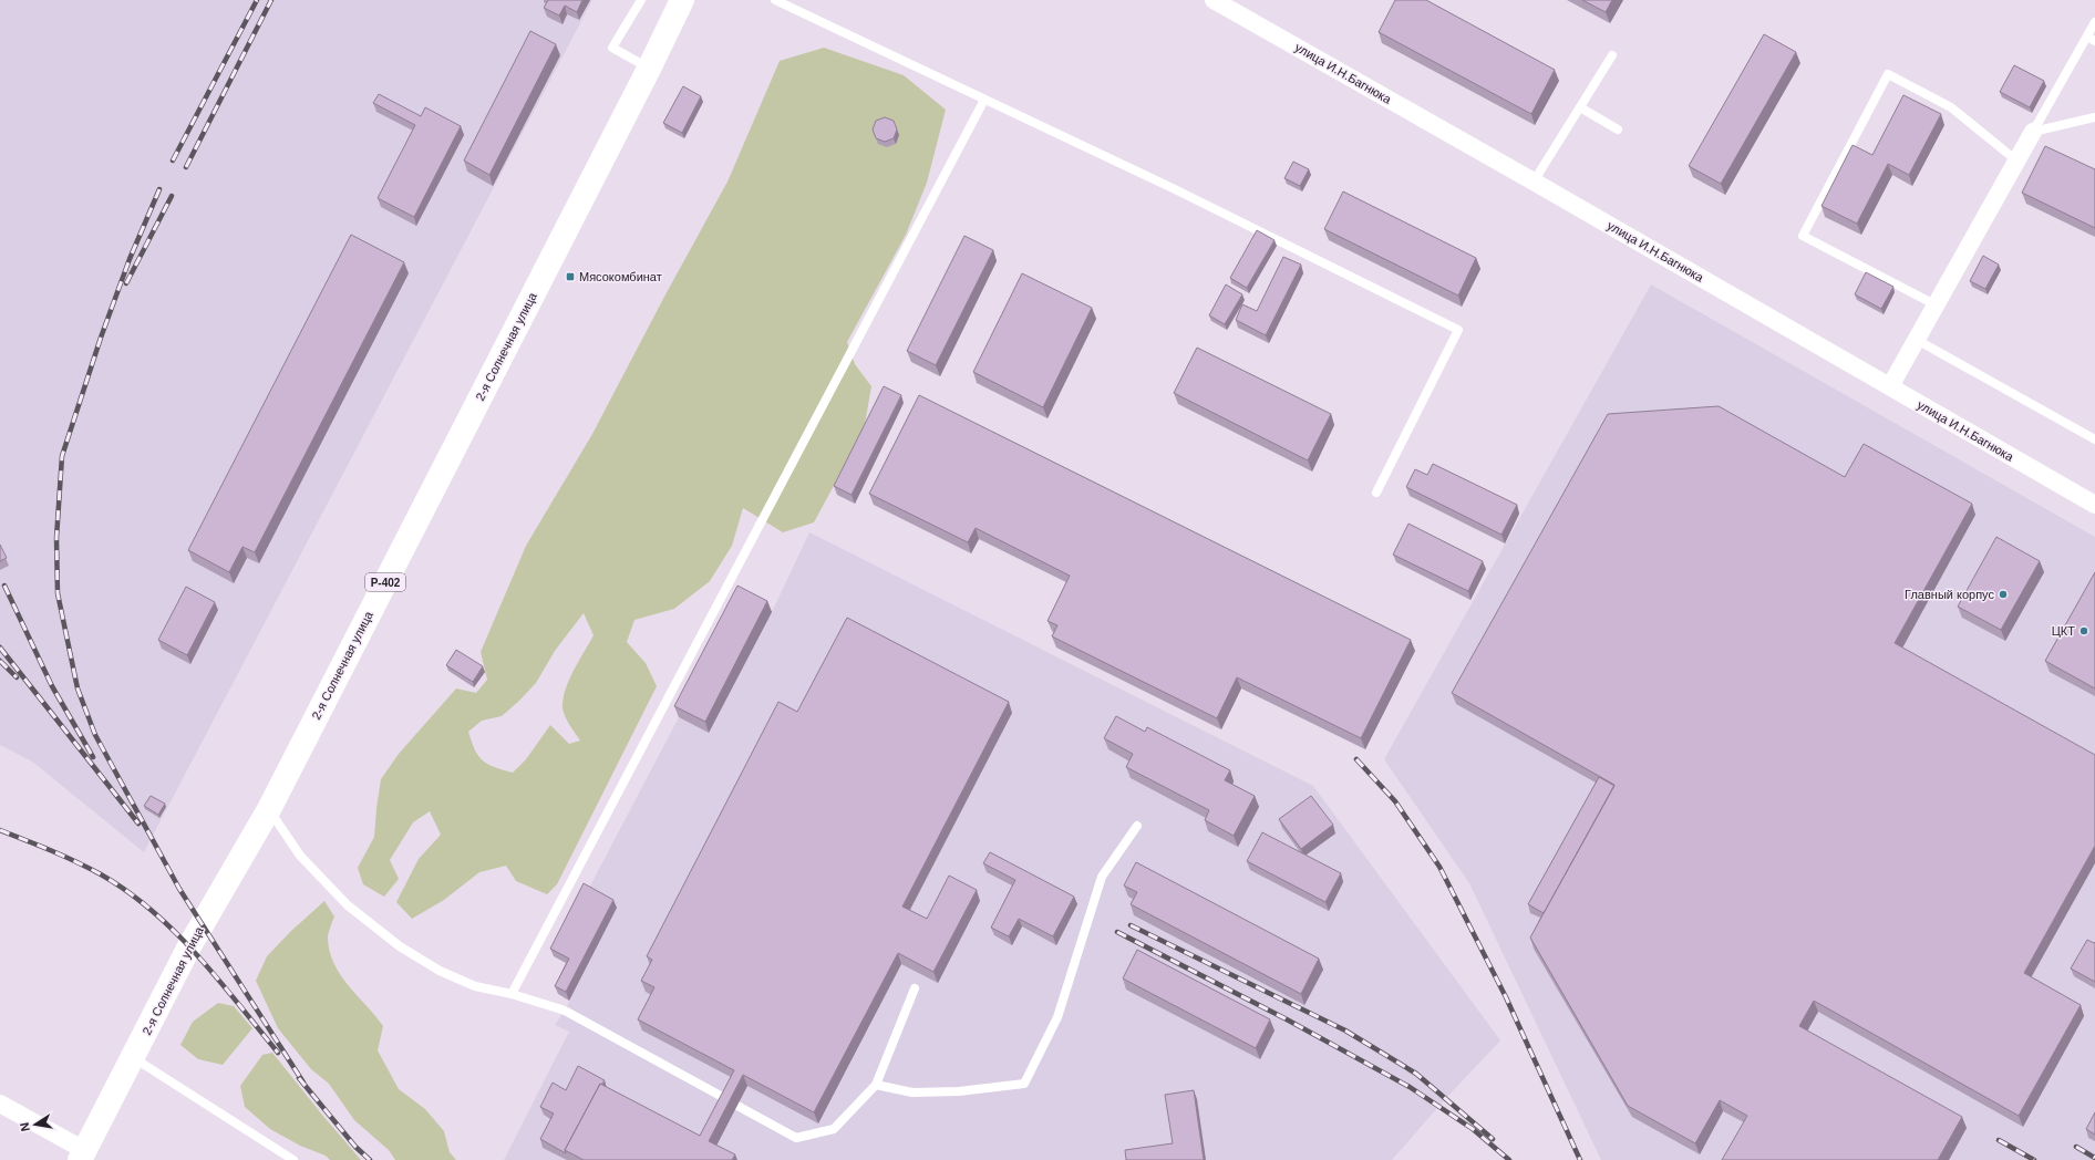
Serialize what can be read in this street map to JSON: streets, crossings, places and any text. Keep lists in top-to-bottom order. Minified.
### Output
{"streets":{"main road":["2-я Солнечная улица","Р-402"],"street":["улица И.Н.Багнюка"]},"places":{"transit":["Мясокомбинат"],"other":["Главный корпус","ЦКТ"]},"north":"left"}
